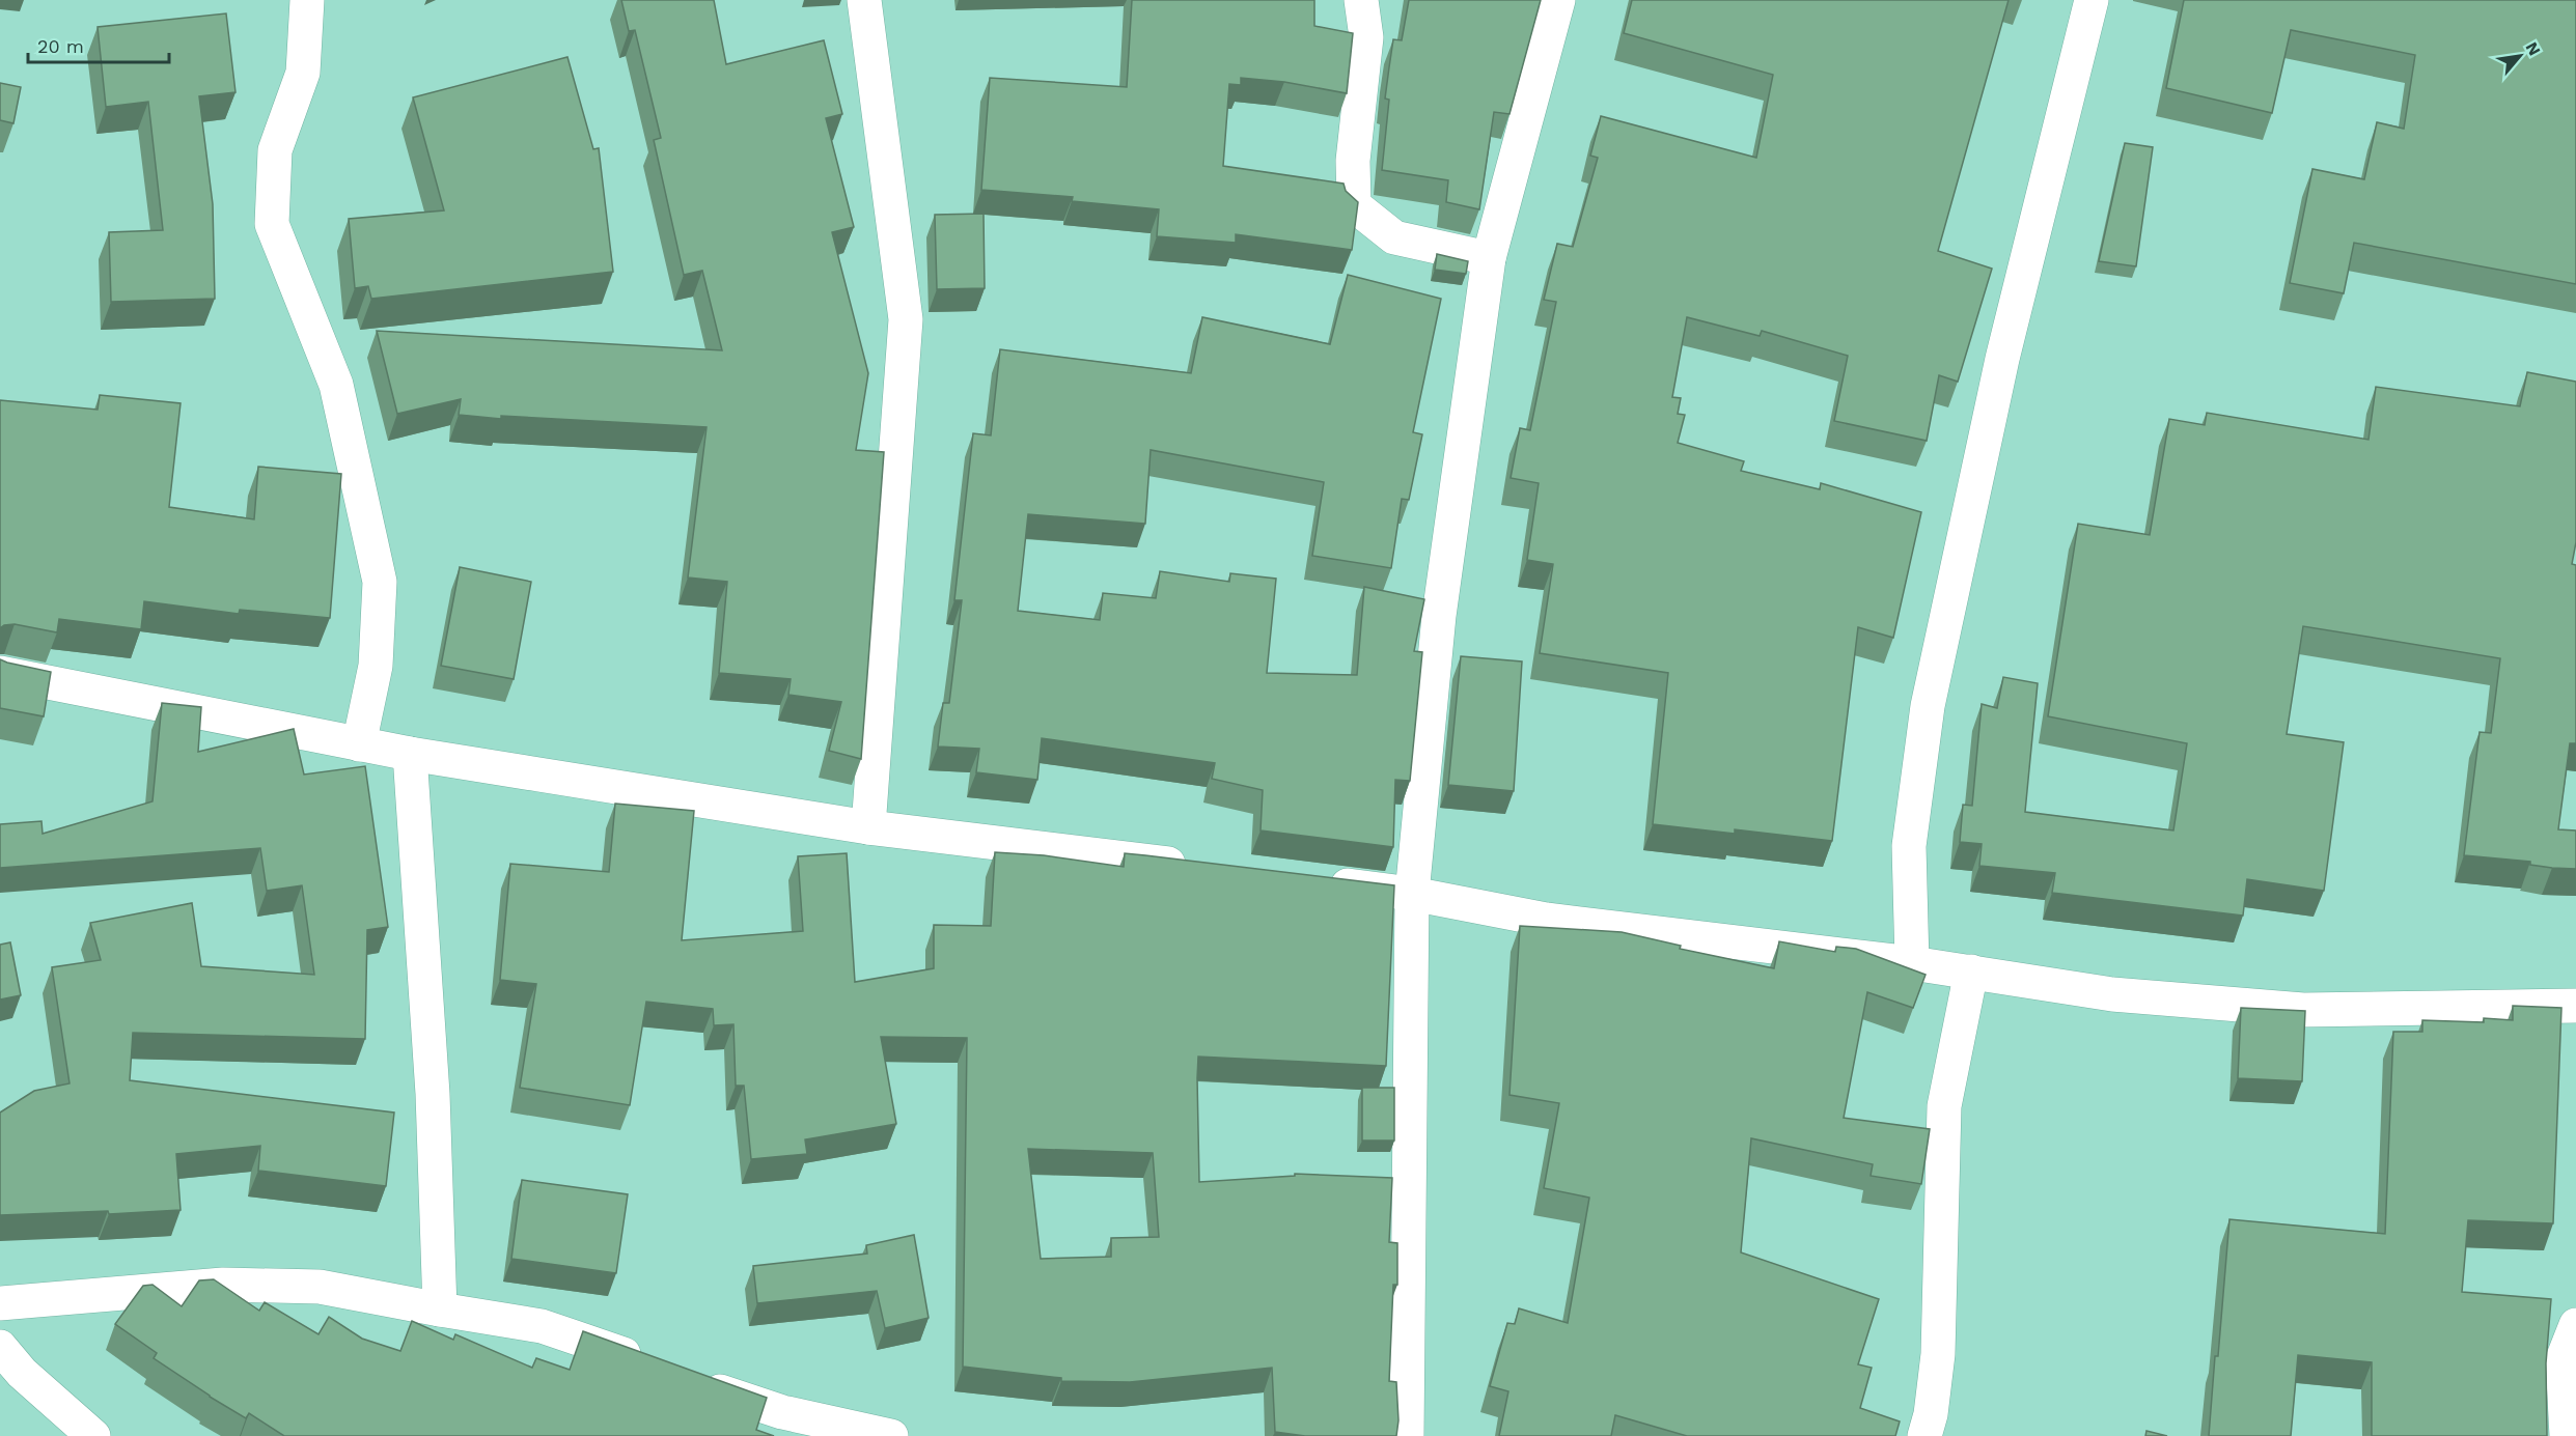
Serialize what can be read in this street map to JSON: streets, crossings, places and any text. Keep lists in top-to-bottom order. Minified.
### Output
{"scale_bar":"20 m","north":"top right"}
